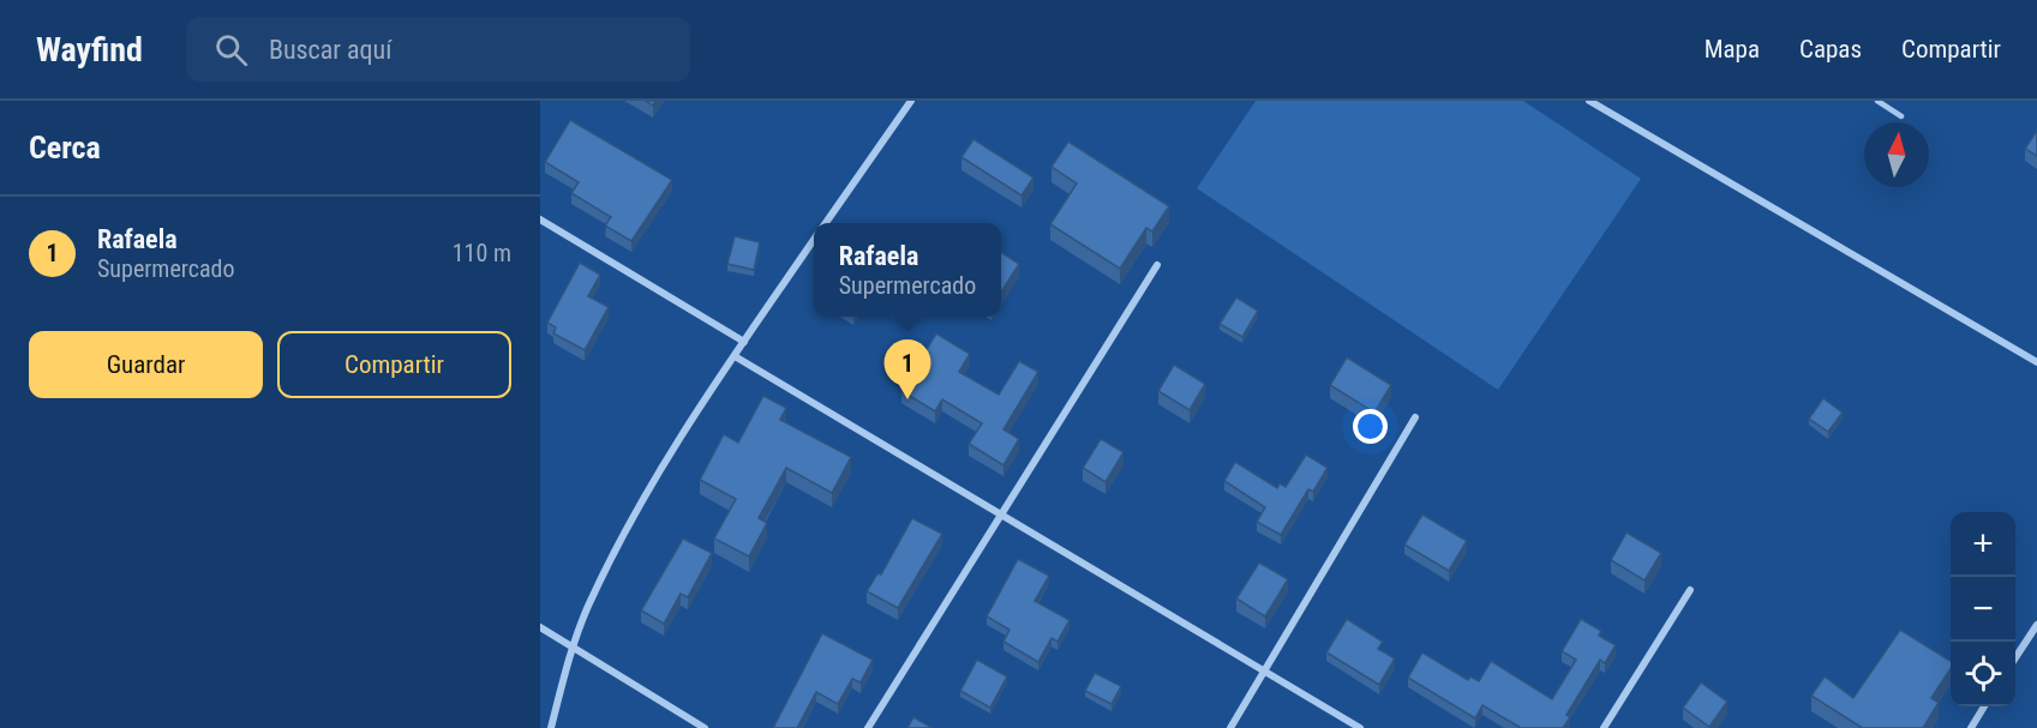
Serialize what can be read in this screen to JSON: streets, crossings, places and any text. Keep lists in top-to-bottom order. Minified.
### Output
{"north":"top","page":{"header":"Wayfind","search":"Buscar aquí","nav":["Mapa","Capas","Compartir"],"heading":"Cerca","list":[{"mark":"1","name":"Rafaela","note":"Supermercado","value":"110 m"}],"popup":["Rafaela","Supermercado"],"buttons":["Guardar","Compartir"],"pins":"1","map_buttons":["+","−"]}}
